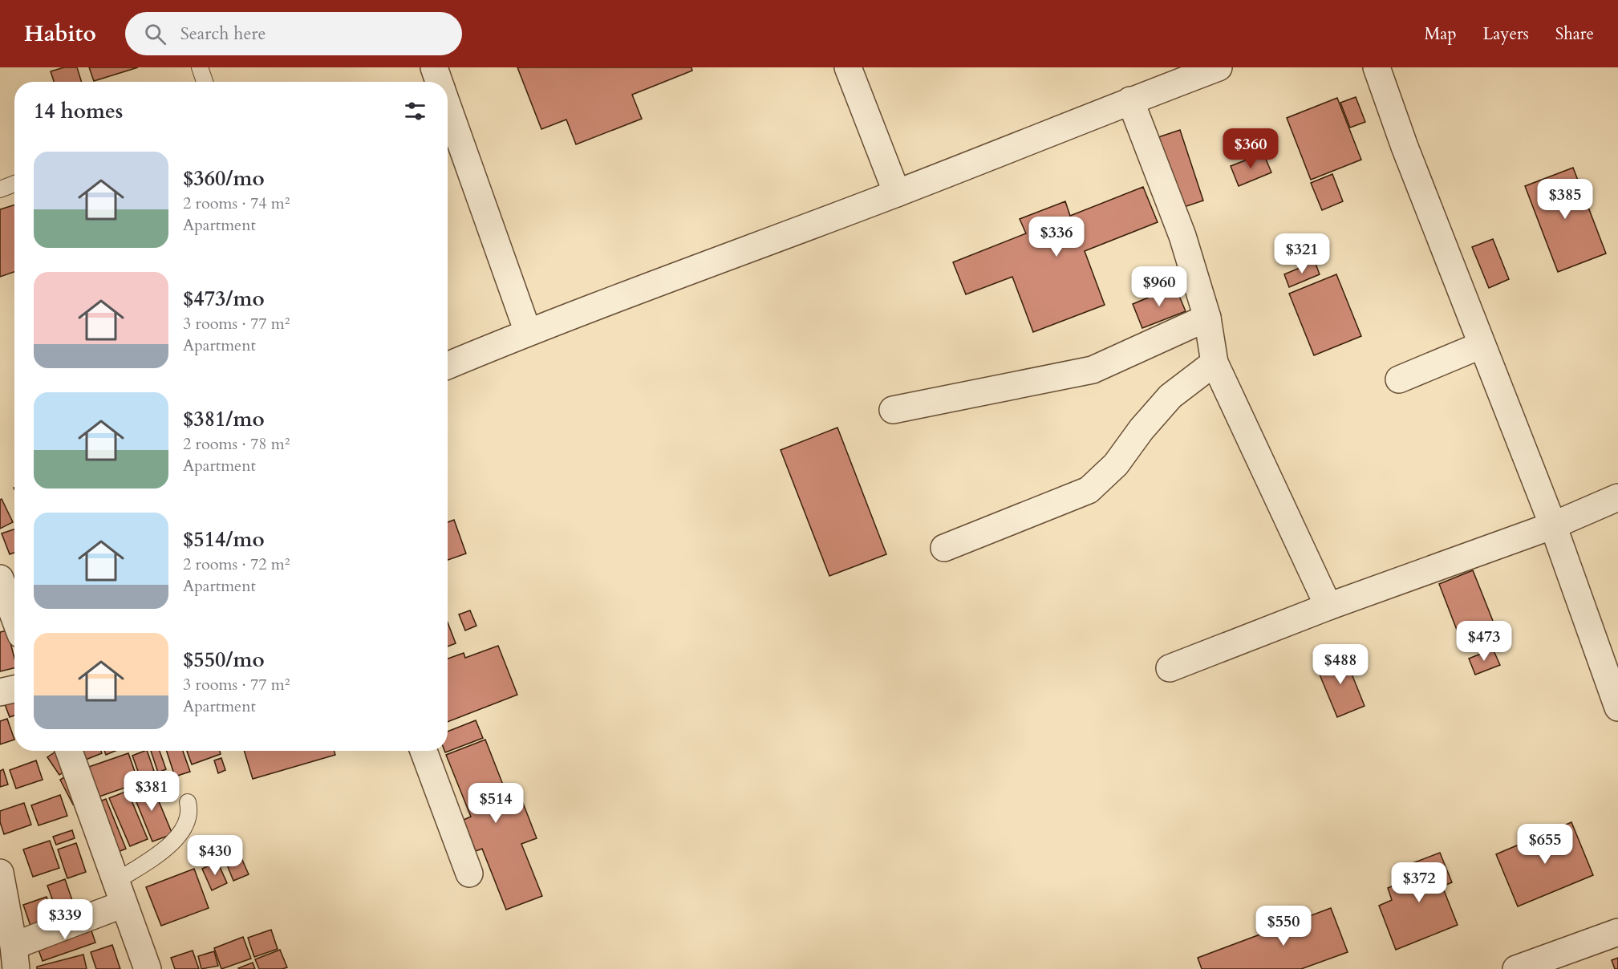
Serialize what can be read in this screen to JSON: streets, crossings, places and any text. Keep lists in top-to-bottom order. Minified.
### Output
{"page":{"header":"Habito","search":"Search here","nav":["Map","Layers","Share"],"heading":"14 homes","price":["$360","$385","$336","$321","$960","$473","$488","$381","$514","$655","$430","$372","$339","$550"],"list":[{"name":"$360/mo","note":"2 rooms · 74 m² · Apartment"},{"name":"$473/mo","note":"3 rooms · 77 m² · Apartment"},{"name":"$381/mo","note":"2 rooms · 78 m² · Apartment"},{"name":"$514/mo","note":"2 rooms · 72 m² · Apartment"},{"name":"$550/mo","note":"3 rooms · 77 m² · Apartment"}]}}
